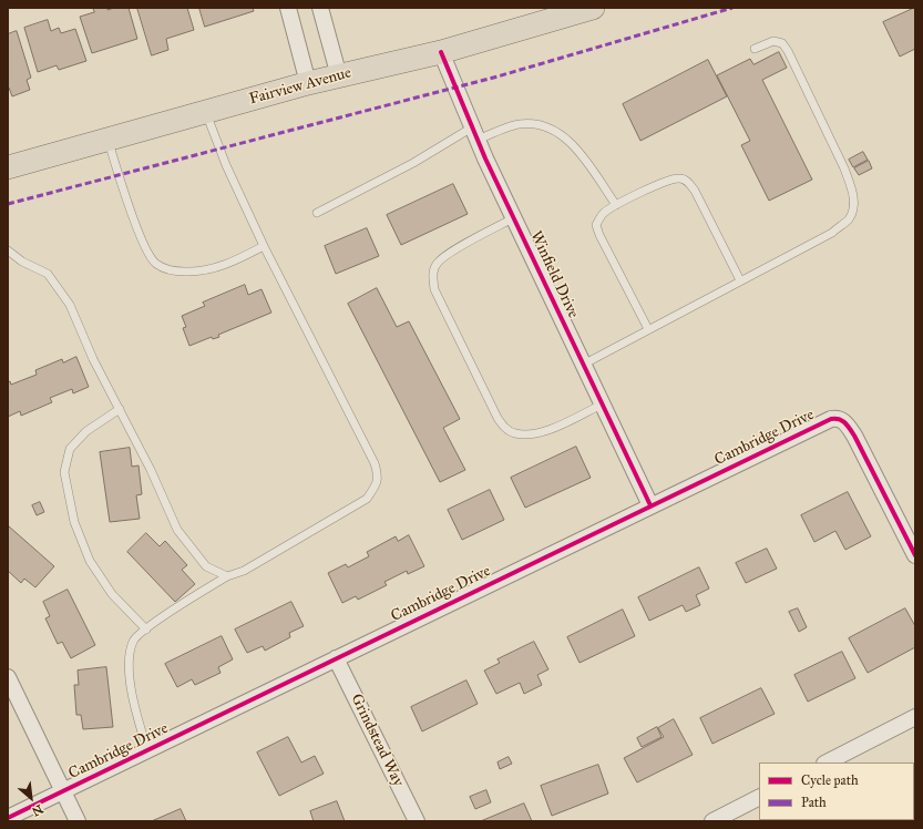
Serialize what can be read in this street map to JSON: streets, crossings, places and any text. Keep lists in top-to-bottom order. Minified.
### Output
{"streets":{"main road":["Fairview Avenue"],"street":["Winfield Drive","Cambridge Drive","Grindstead Way"]},"crossings":[["Fairview Avenue","Winfield Drive"],["Winfield Drive","Cambridge Drive"],["Cambridge Drive","Grindstead Way"]],"legend":["Cycle path","Path"],"north":"bottom right"}
